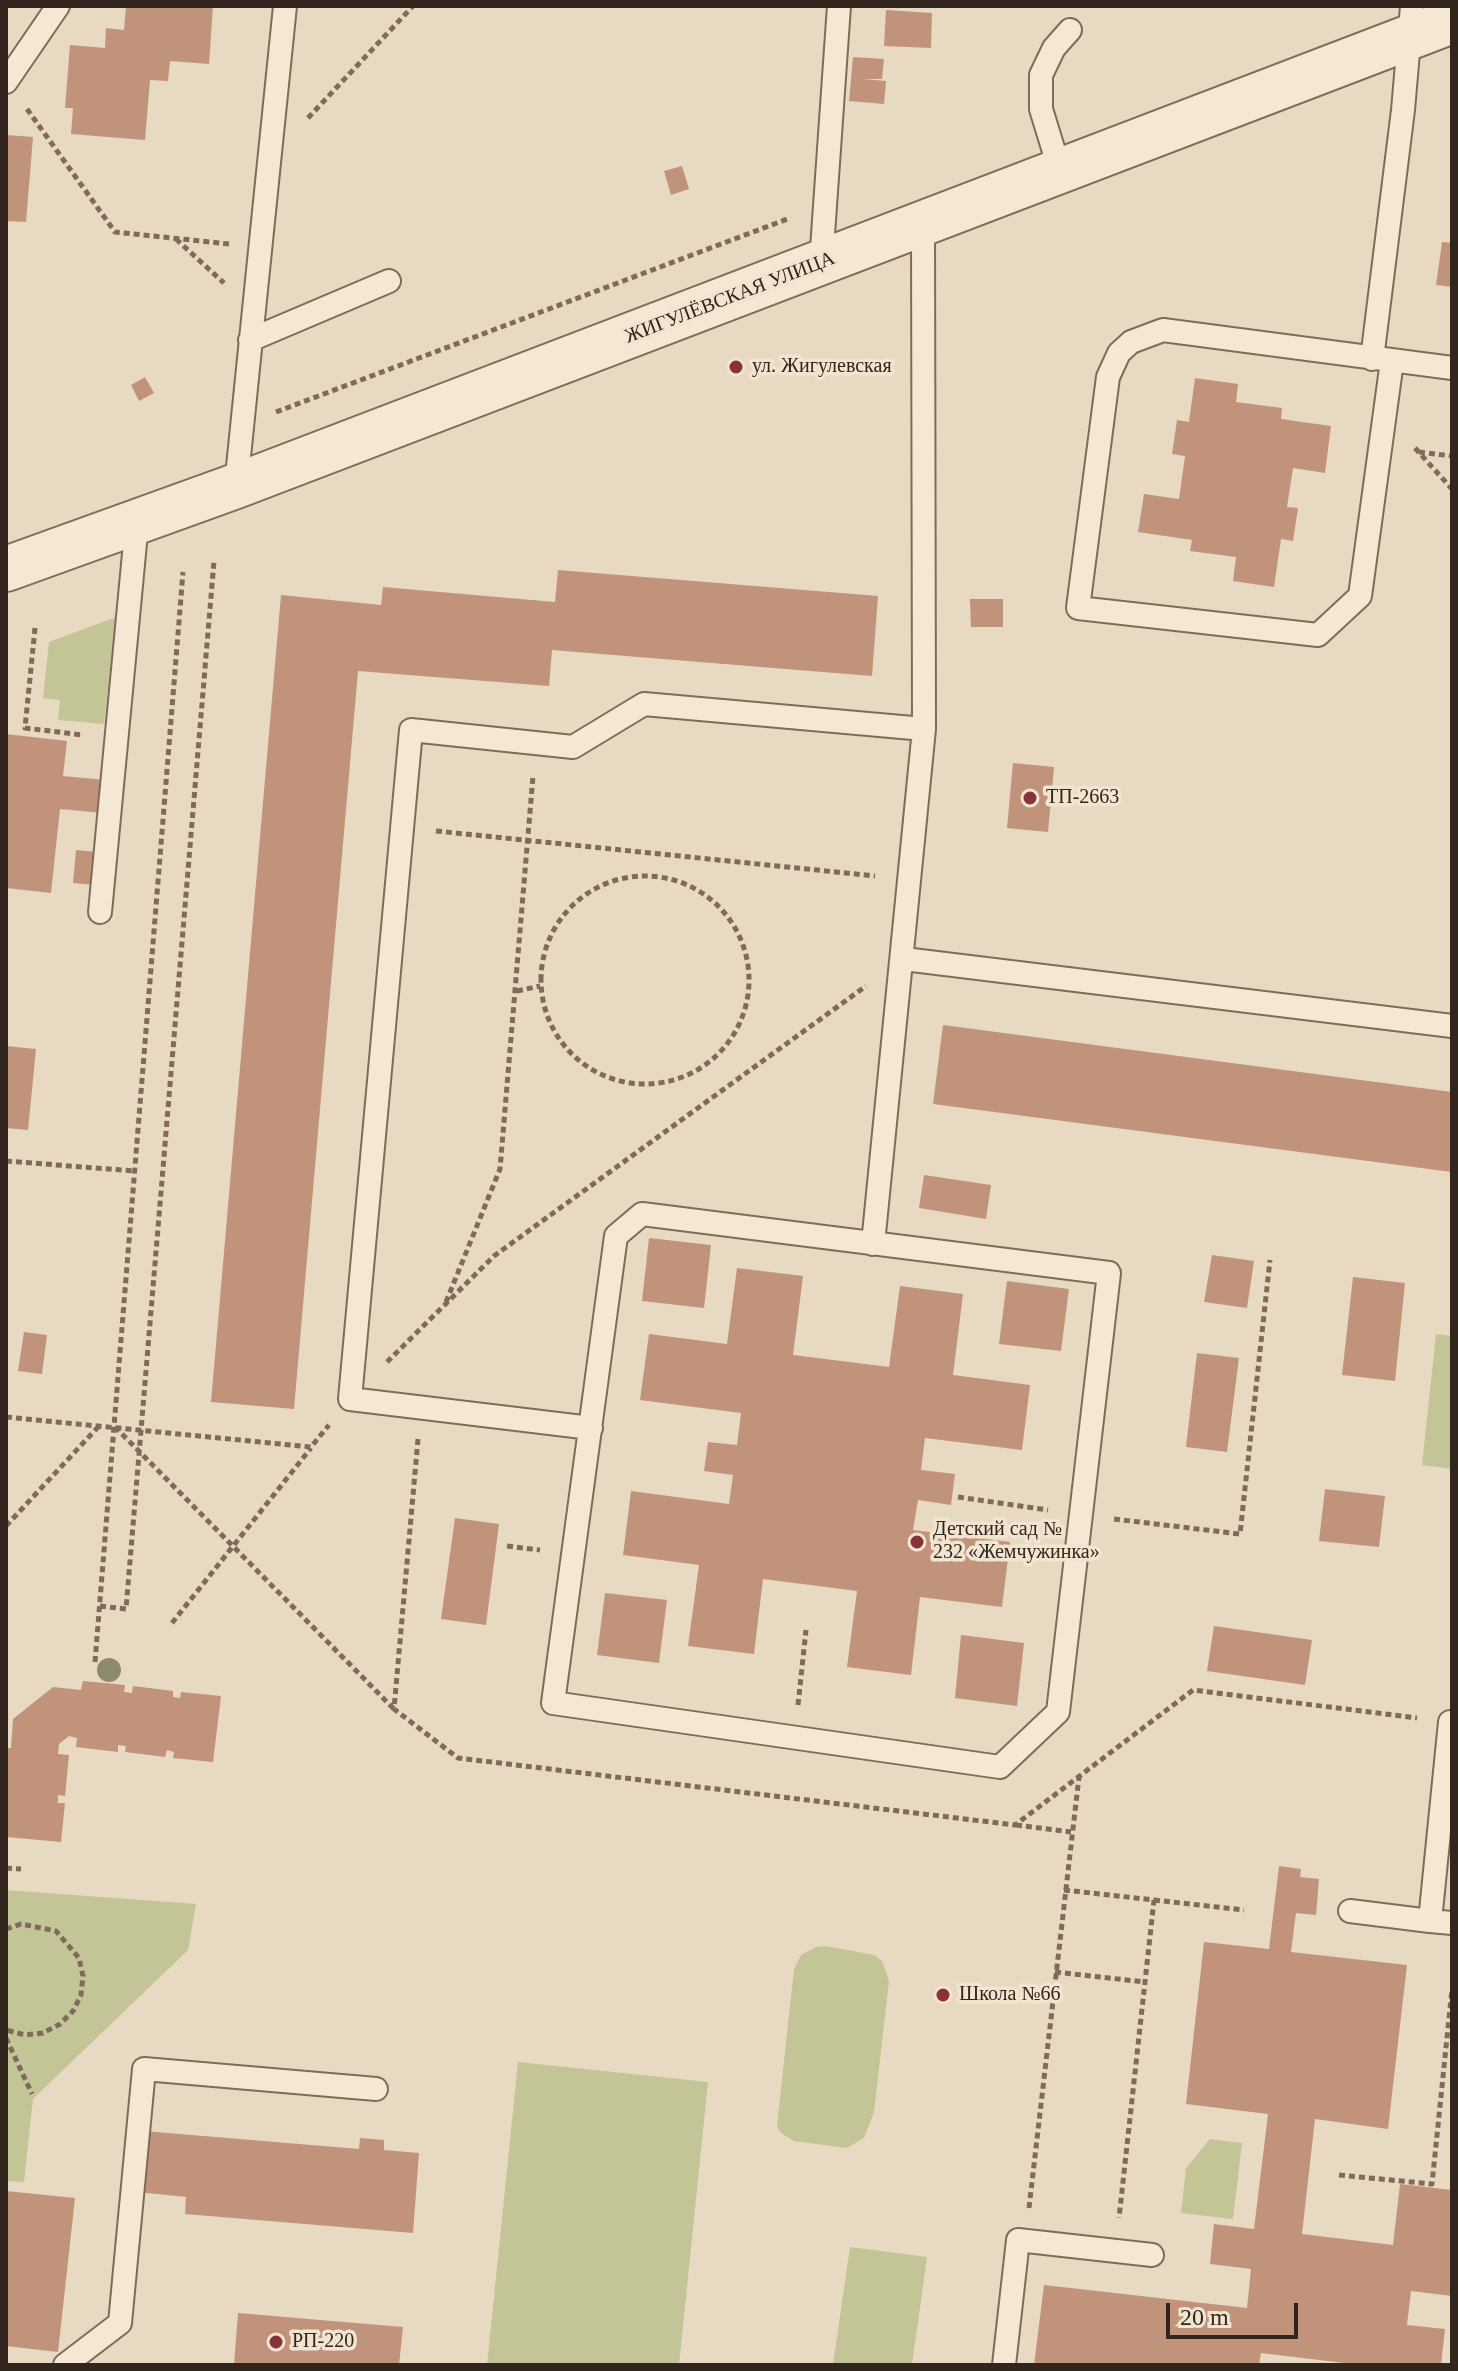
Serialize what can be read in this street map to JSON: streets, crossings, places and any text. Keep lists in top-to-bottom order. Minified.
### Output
{"streets":{"street":["ЖИГУЛЁВСКАЯ УЛИЦА"]},"places":["ул. Жигулевская","ТП-2663","Детский сад № 232 «Жемчужинка»","Школа №66","РП-220"],"scale_bar":"20 m"}
